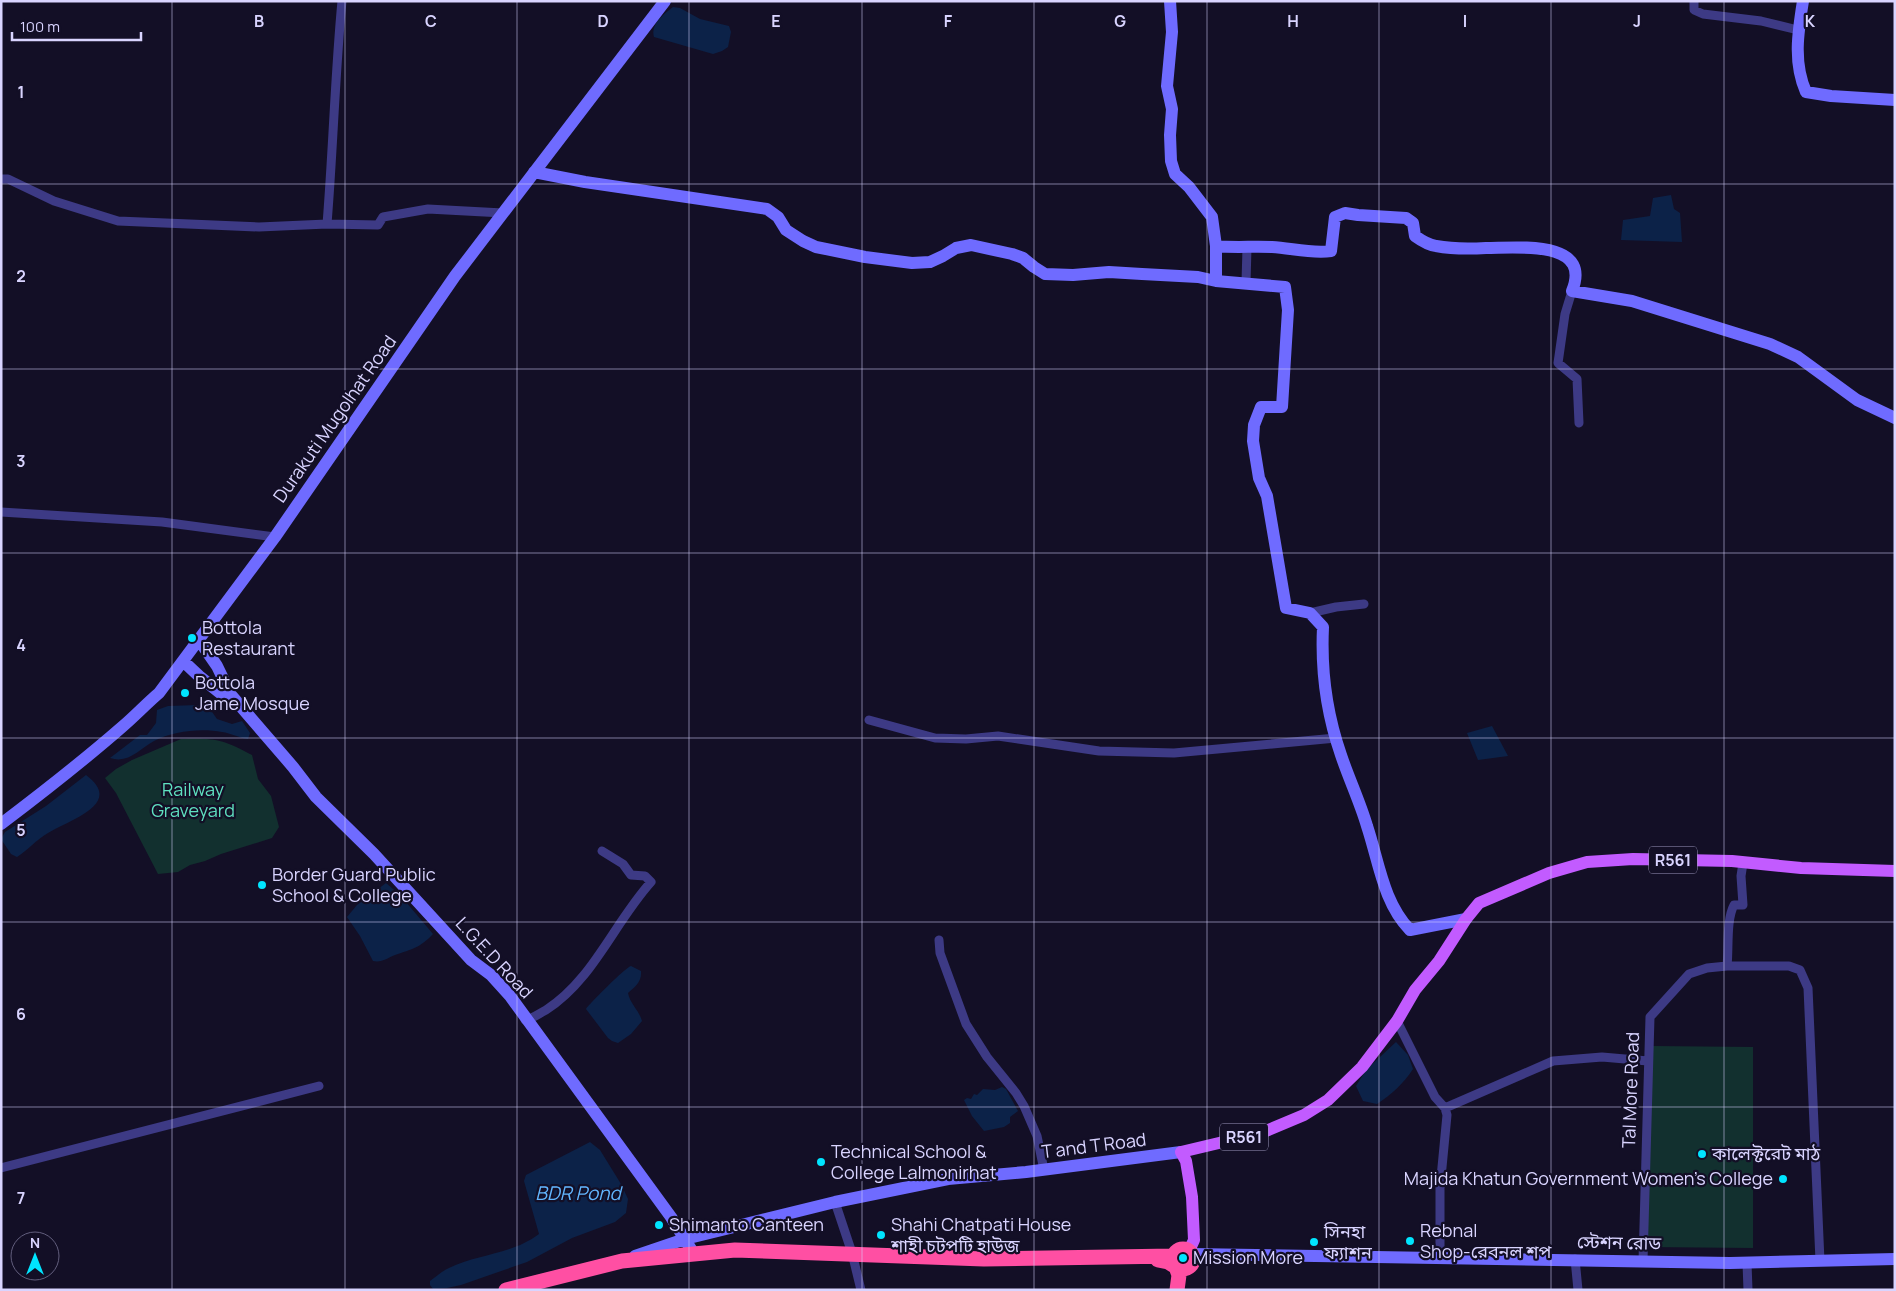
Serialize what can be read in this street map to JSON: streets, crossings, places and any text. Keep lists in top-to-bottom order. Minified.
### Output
{"streets":{"main road":["Durakuti Mugolhat Road","R561","L.G.E.D Road","T and T Road","স্টেশন রোড"],"street":["Tal More Road"]},"crossings":[["R561","T and T Road"],["L.G.E.D Road","T and T Road"],["Tal More Road","স্টেশন রোড"]],"water":["BDR Pond"],"parks":["Railway Graveyard"],"places":["Bottola Restaurant","Bottola Jame Mosque","Border Guard Public School & College","কালেক্টরেট মাঠ","Technical School & College Lalmonirhat","Majida Khatun Government Women's College","Shimanto Canteen","Shahi Chatpati House শাহী চটপটি হাউজ","Rebnal Shop-রেবনল শপ","সিনহা ফ্যাশন","Mission More"],"scale_bar":"100 m","north":"top","grid":{"columns":["B","C","D","E","F","G","H","I","J","K"],"rows":["1","2","3","4","5","6","7"]}}
